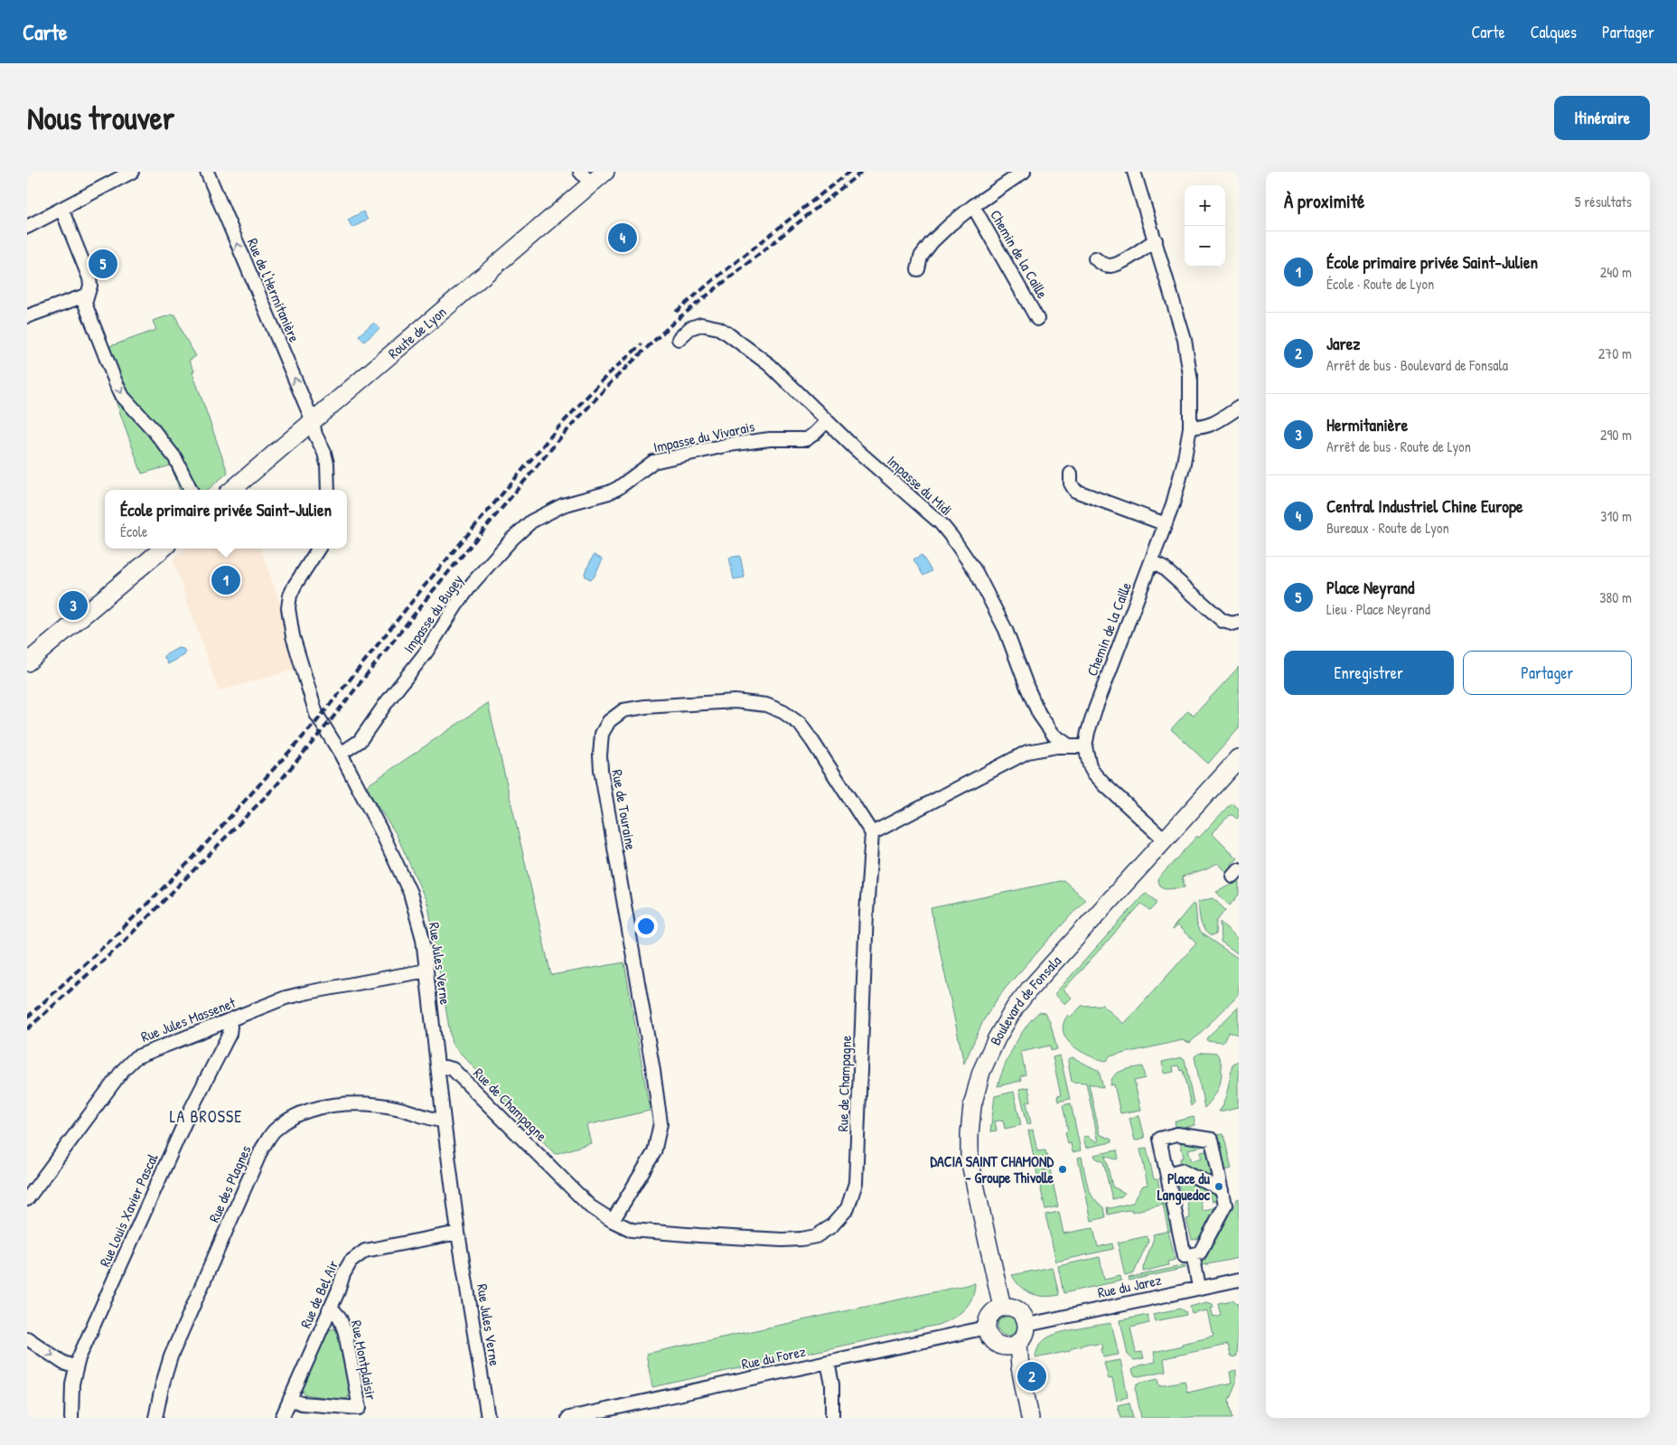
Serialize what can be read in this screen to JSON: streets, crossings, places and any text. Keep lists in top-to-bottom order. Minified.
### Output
{"streets":{"street":["Chemin de la Caille","Rue de l'Hermitanière","Route de Lyon","Impasse du Vivarais","Impasse du Midi","Impasse du Bugey","Rue de Touraine","Rue Jules Verne","Boulevard de Fonsala","Rue Jules Massenet","Rue de Champagne","Rue des Plagnes","Rue Louis Xavier Pascal","Rue du Jarez","Rue de Bel Air","Rue du Forez","Rue Montplaisir"]},"crossings":[["Rue de l'Hermitanière","Route de Lyon"],["Impasse du Vivarais","Impasse du Midi"],["Impasse du Vivarais","Impasse du Bugey"],["Impasse du Bugey","Rue Jules Verne"],["Rue de Touraine","Rue de Champagne"],["Rue Jules Verne","Rue Jules Massenet"],["Rue Jules Verne","Rue de Champagne"],["Rue Jules Verne","Rue des Plagnes"],["Rue Jules Verne","Rue de Bel Air"],["Boulevard de Fonsala","Rue du Jarez"],["Boulevard de Fonsala","Rue du Forez"],["Rue Jules Massenet","Rue Louis Xavier Pascal"],["Rue du Jarez","Rue du Forez"],["Rue de Bel Air","Rue Montplaisir"]],"one_way":["Rue de l'Hermitanière"],"districts":["LA BROSSE"],"places":["DACIA SAINT CHAMOND - Groupe Thivolle","Place du Languedoc"],"page":{"header":"Carte","nav":["Carte","Calques","Partager"],"buttons":["Itinéraire",["Enregistrer","Partager"]],"title":"Nous trouver","heading":["À proximité","5 résultats"],"map_buttons":["+","−"],"pins":["4","5","1","3","2"],"list":[{"mark":"1","name":"École primaire privée Saint-Julien","note":"École · Route de Lyon","value":"240 m"},{"mark":"2","name":"Jarez","note":"Arrêt de bus · Boulevard de Fonsala","value":"270 m"},{"mark":"3","name":"Hermitanière","note":"Arrêt de bus · Route de Lyon","value":"290 m"},{"mark":"4","name":"Central Industriel Chine Europe","note":"Bureaux · Route de Lyon","value":"310 m"},{"mark":"5","name":"Place Neyrand","note":"Lieu · Place Neyrand","value":"380 m"}],"popup":["École primaire privée Saint-Julien","École"]}}
